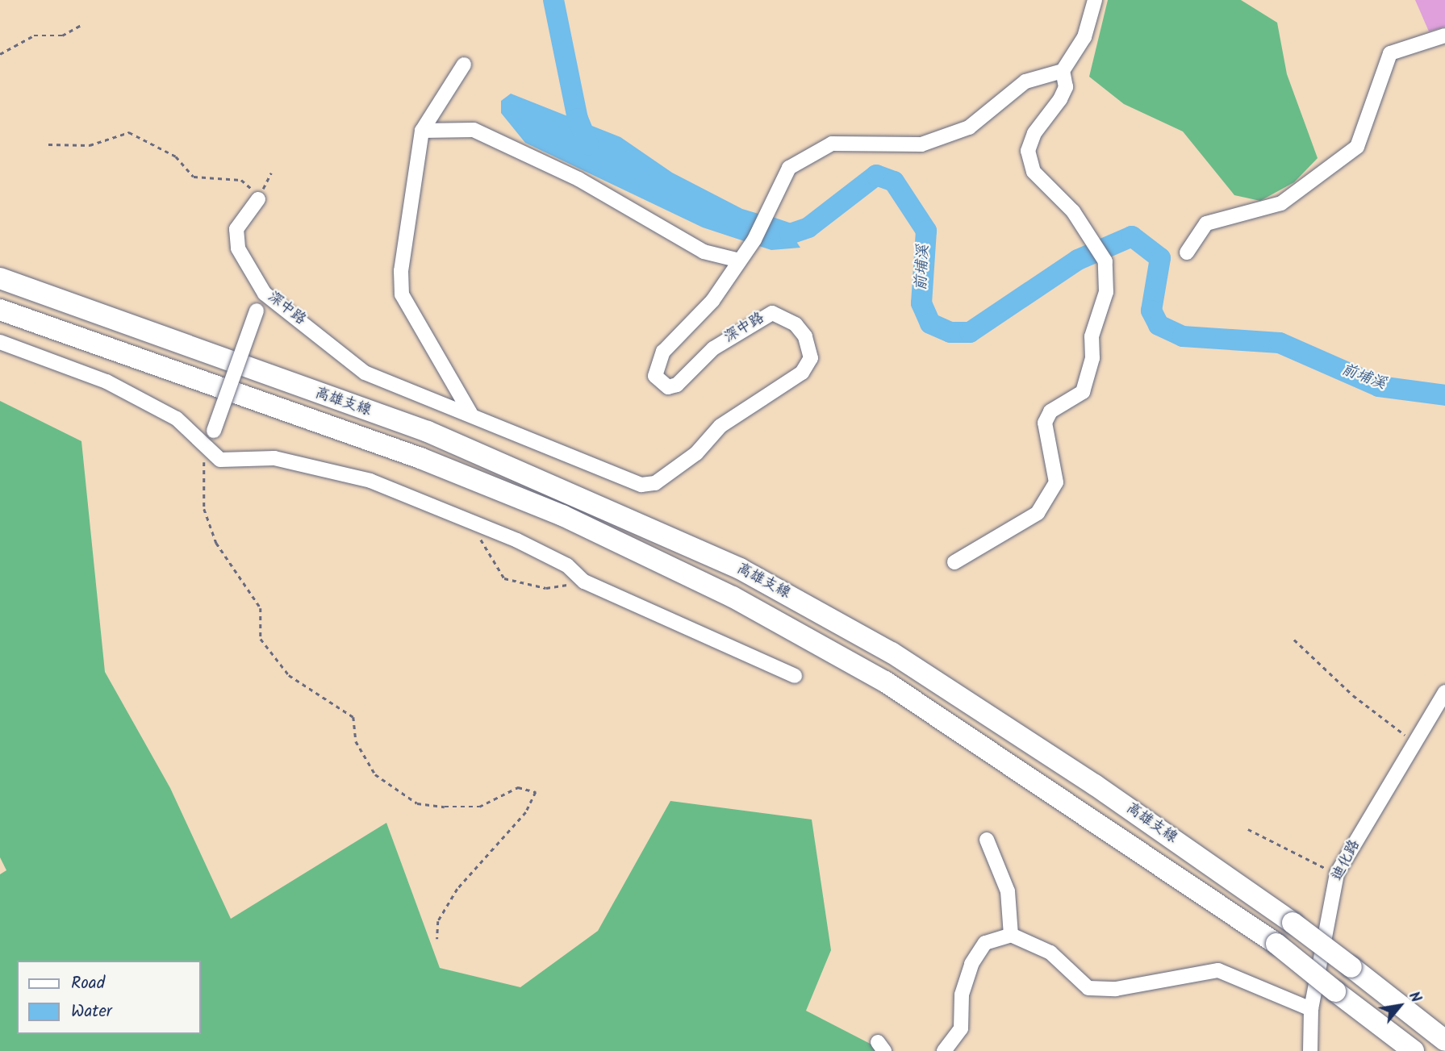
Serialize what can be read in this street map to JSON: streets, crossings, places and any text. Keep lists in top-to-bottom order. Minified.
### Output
{"streets":{"highway":["高雄支線"],"street":["深中路","迪化路"]},"water":["前埔溪"],"legend":["Road","Water"],"north":"top right"}
